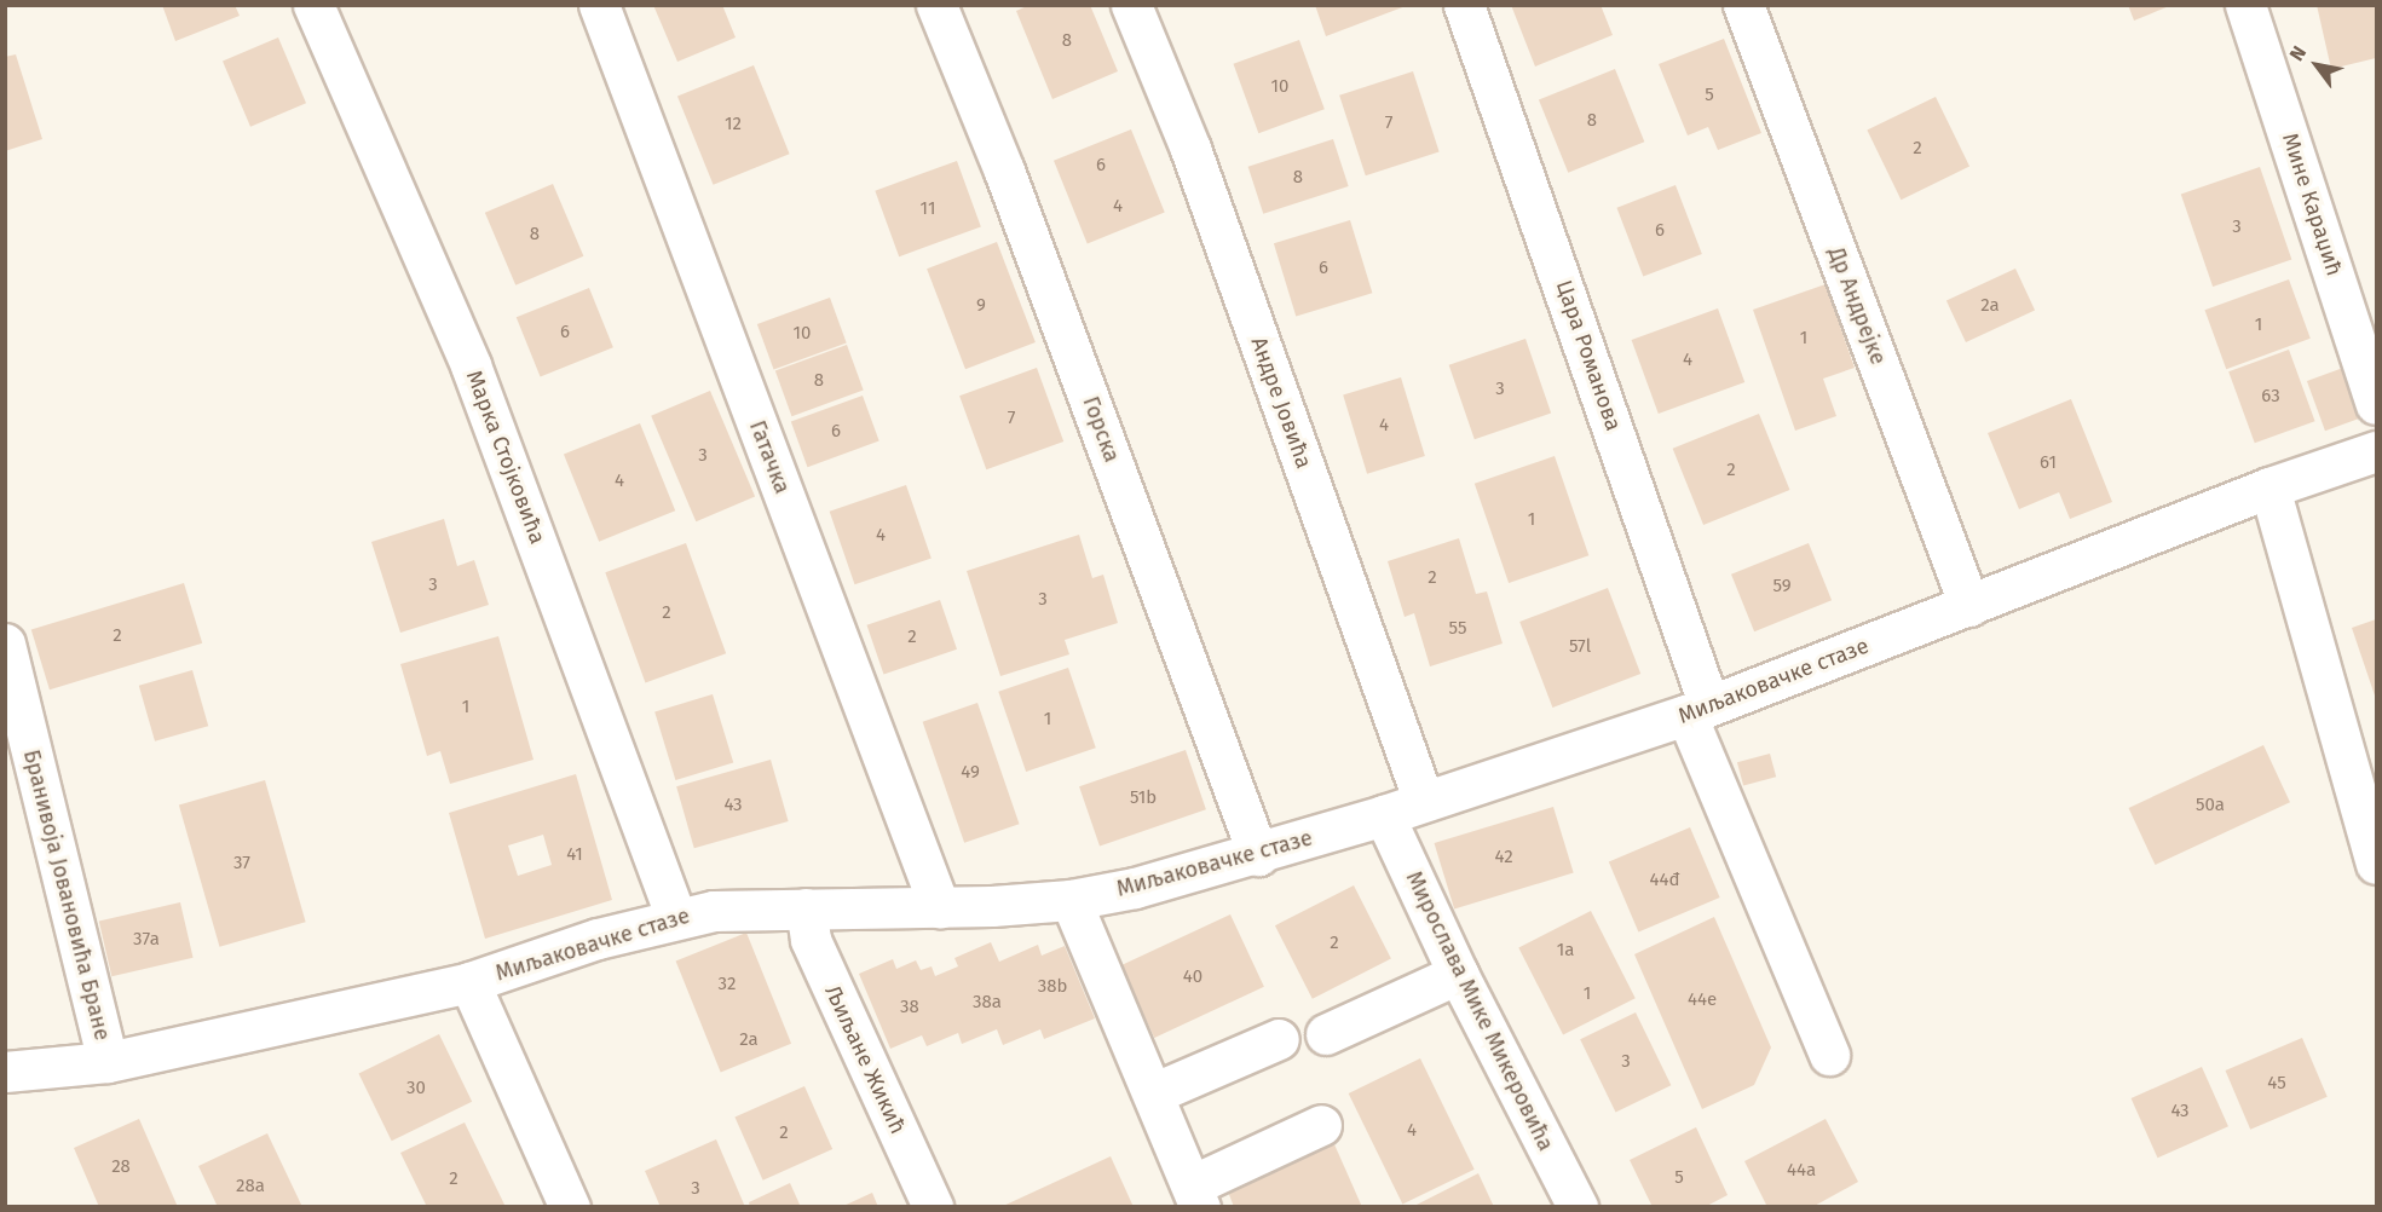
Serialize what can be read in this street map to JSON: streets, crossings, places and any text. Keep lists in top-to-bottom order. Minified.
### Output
{"streets":{"street":["Мине Караџић","Др Андрејке","Цара Романова","Андре Јовића","Горска","Марка Стојковића","Гатачка","Миљаковачке стазе","Бранивоја Јовановића Бране","Мирослава Мике Микеровића","Љиљане Жикић"]},"crossings":[["Др Андрејке","Миљаковачке стазе"],["Цара Романова","Миљаковачке стазе"],["Андре Јовића","Миљаковачке стазе"],["Горска","Миљаковачке стазе"],["Марка Стојковића","Миљаковачке стазе"],["Гатачка","Миљаковачке стазе"],["Миљаковачке стазе","Бранивоја Јовановића Бране"],["Миљаковачке стазе","Мирослава Мике Микеровића"],["Миљаковачке стазе","Љиљане Жикић"]],"house_numbers":["8","10","5","8","7","12","2","6","8","4","11","3","6","8","6","9","2a","1","6","10","1","4","8","3","63","7","4","6","3","61","2","4","1","4","2","3","59","3","2","55","2","2","57l","1","1","49","51b","43","50a","41","42","37","44đ","37a","2","1a","40","32","38b","1","44e","38a","38","2a","3","45","30","43","4","2","28","44a","5","2","28a","3"],"north":"top left"}
